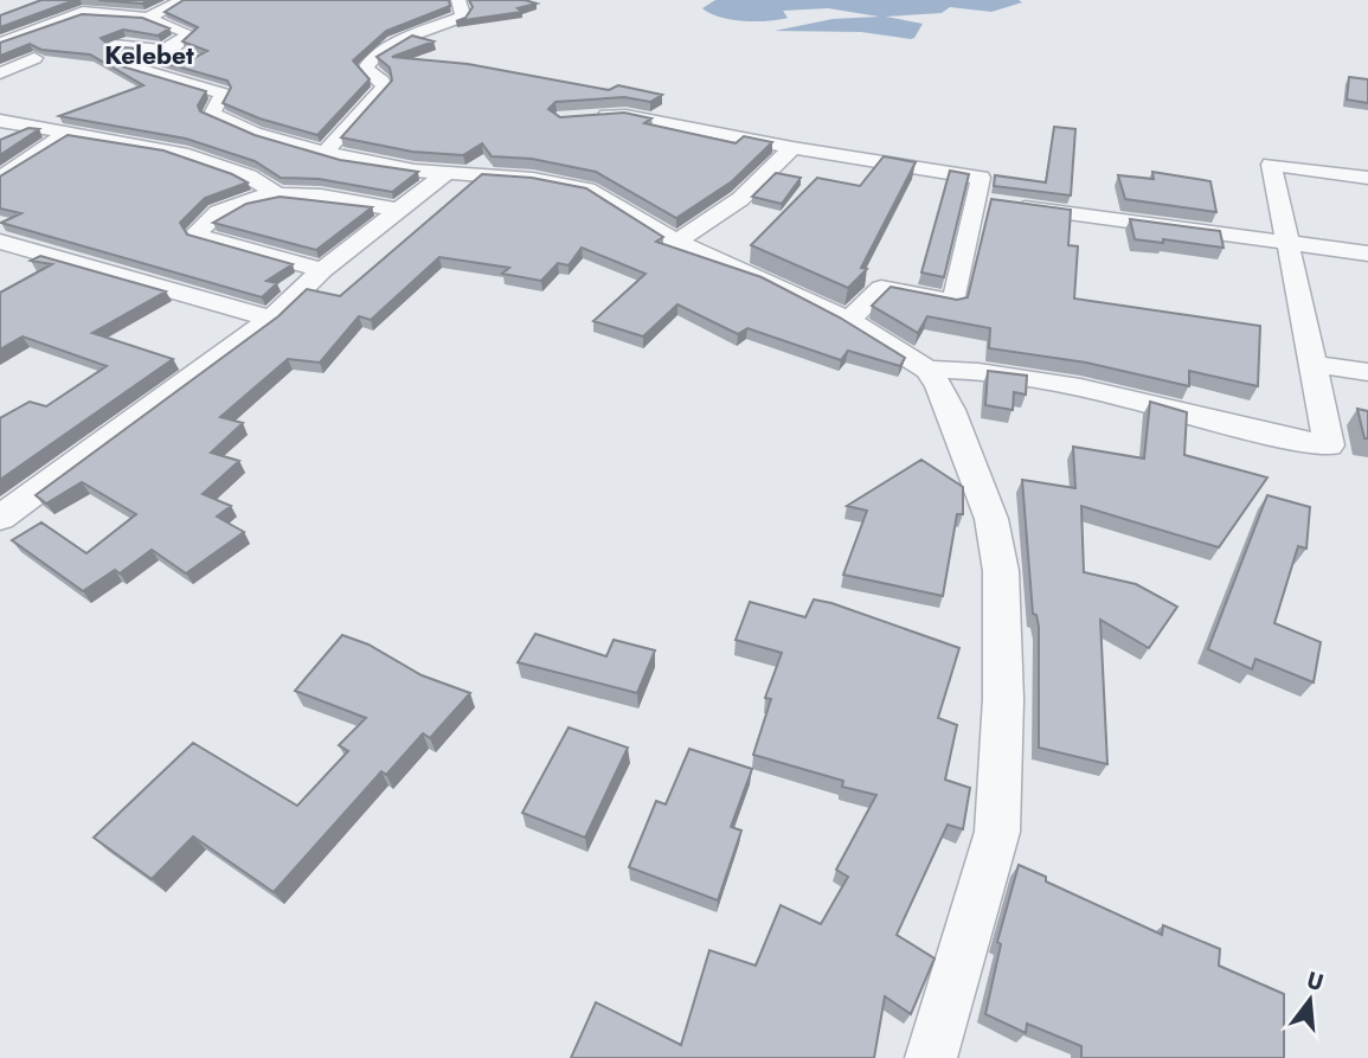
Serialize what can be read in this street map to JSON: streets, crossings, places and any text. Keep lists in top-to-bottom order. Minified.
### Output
{"districts":["Kelebet"],"north":"top"}
